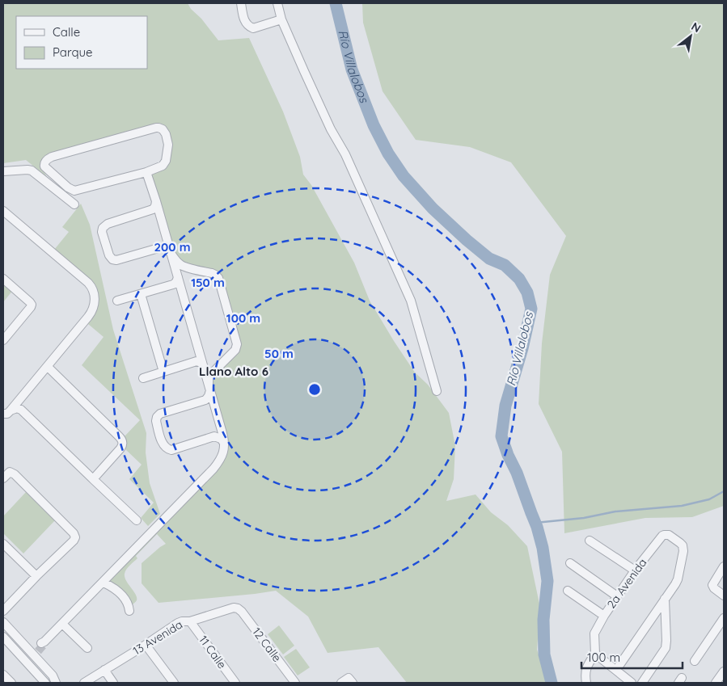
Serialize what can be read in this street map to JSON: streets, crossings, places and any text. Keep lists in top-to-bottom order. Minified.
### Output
{"streets":{"street":["2a Avenida","13 Avenida","12 Calle","11 Calle"]},"crossings":[["13 Avenida","12 Calle"],["13 Avenida","11 Calle"]],"districts":["Llano Alto 6"],"water":["Río Villalobos"],"legend":["Calle","Parque"],"scale_bar":"100 m","north":"top right","rings":["200 m","150 m","100 m","50 m"]}
